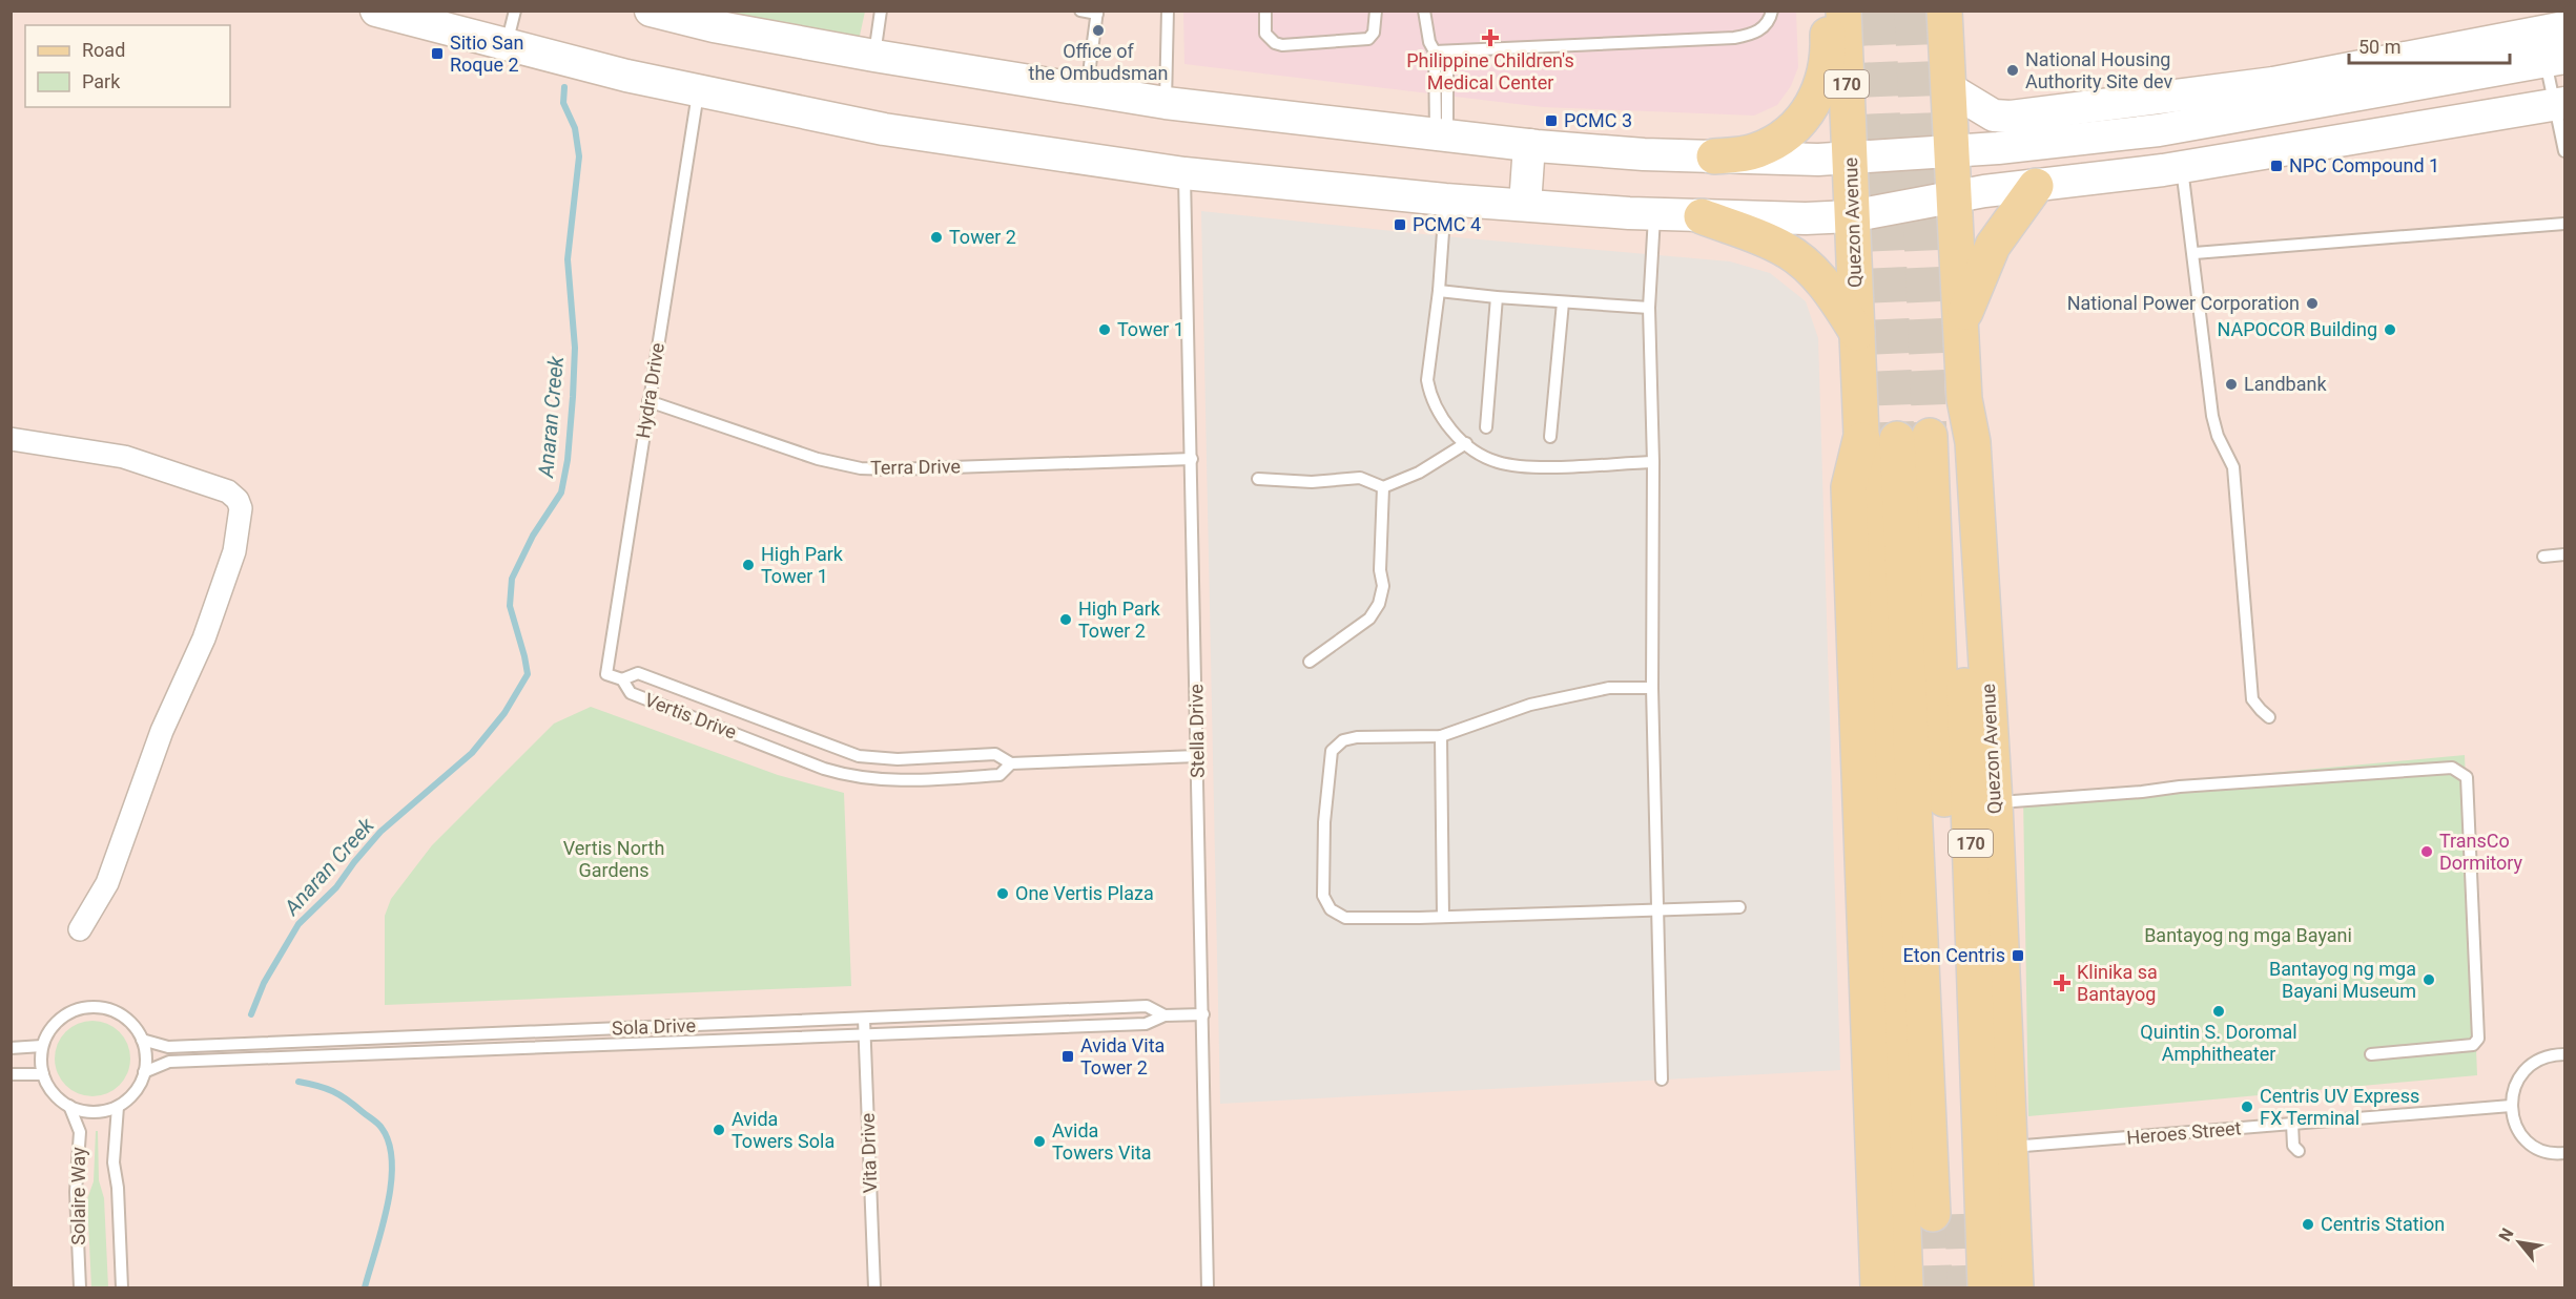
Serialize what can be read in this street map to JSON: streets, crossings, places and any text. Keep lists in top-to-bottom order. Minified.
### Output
{"streets":{"main road":["170","Quezon Avenue"],"lane":["Hydra Drive","Terra Drive","Vertis Drive","Stella Drive","Sola Drive","Heroes Street","Vita Drive","Solaire Way"]},"crossings":[["Quezon Avenue","Heroes Street"],["Hydra Drive","Terra Drive"],["Hydra Drive","Vertis Drive"],["Terra Drive","Stella Drive"],["Vertis Drive","Stella Drive"],["Stella Drive","Sola Drive"],["Sola Drive","Vita Drive"],["Sola Drive","Solaire Way"]],"water":["Anaran Creek"],"parks":["Vertis North Gardens","Bantayog ng mga Bayani"],"places":{"other":["Office of the Ombudsman","National Housing Authority Site dev","Tower 2","National Power Corporation","Tower 1","NAPOCOR Building","Landbank","High Park Tower 1","High Park Tower 2","TransCo Dormitory","One Vertis Plaza","Bantayog ng mga Bayani Museum","Quintin S. Doromal Amphitheater","Centris UV Express FX Terminal","Avida Towers Sola","Avida Towers Vita","Centris Station"],"health":["Philippine Children's Medical Center","Klinika sa Bantayog"],"transit":["Sitio San Roque 2","PCMC 3","NPC Compound 1","PCMC 4","Eton Centris","Avida Vita Tower 2"]},"legend":["Road","Park"],"scale_bar":"50 m","north":"top left"}
